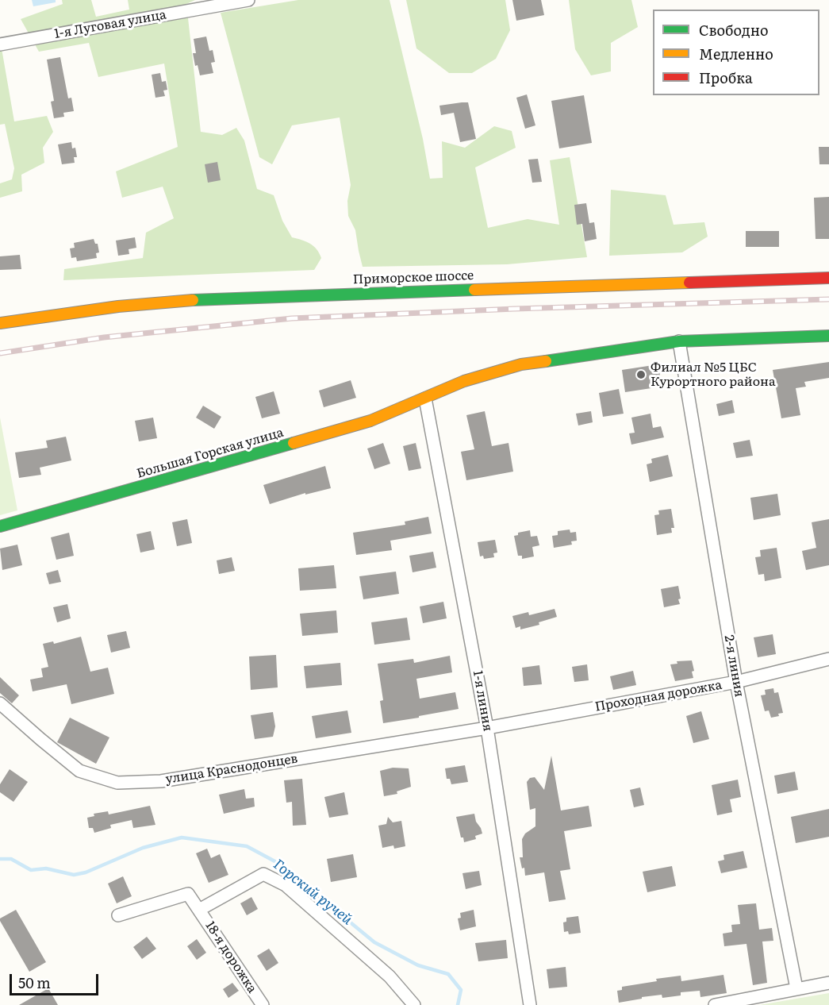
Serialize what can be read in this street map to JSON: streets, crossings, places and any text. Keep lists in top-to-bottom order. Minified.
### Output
{"streets":{"main road":["Приморское шоссе","Большая Горская улица"],"street":["1-я Луговая улица","2-я линия","Проходная дорожка","1-я линия","улица Краснодонцев","18-я дорожка"]},"crossings":[["Большая Горская улица","2-я линия"],["Большая Горская улица","1-я линия"],["2-я линия","Проходная дорожка"],["Проходная дорожка","1-я линия"],["Проходная дорожка","улица Краснодонцев"],["1-я линия","улица Краснодонцев"]],"water":["Горский ручей"],"places":["Филиал №5 ЦБС Курортного района"],"legend":["Свободно","Медленно","Пробка"],"scale_bar":"50 m"}
